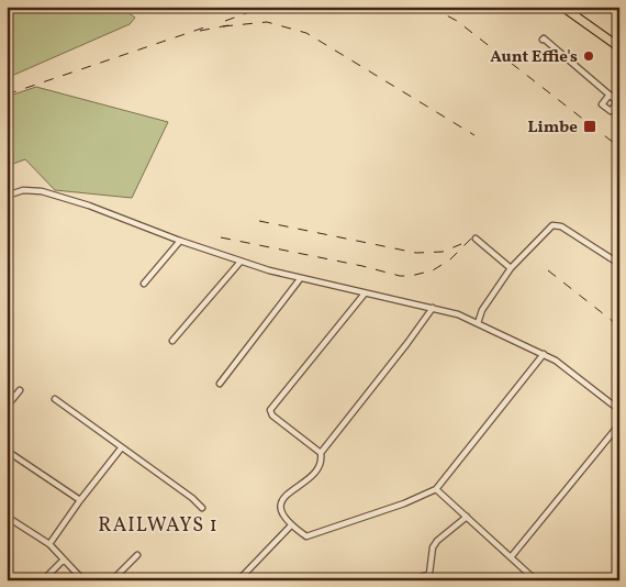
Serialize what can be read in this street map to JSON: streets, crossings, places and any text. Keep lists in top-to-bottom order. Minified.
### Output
{"districts":["RAILWAYS 1"],"places":{"other":["Aunt Effie's"],"transit":["Limbe"]}}
